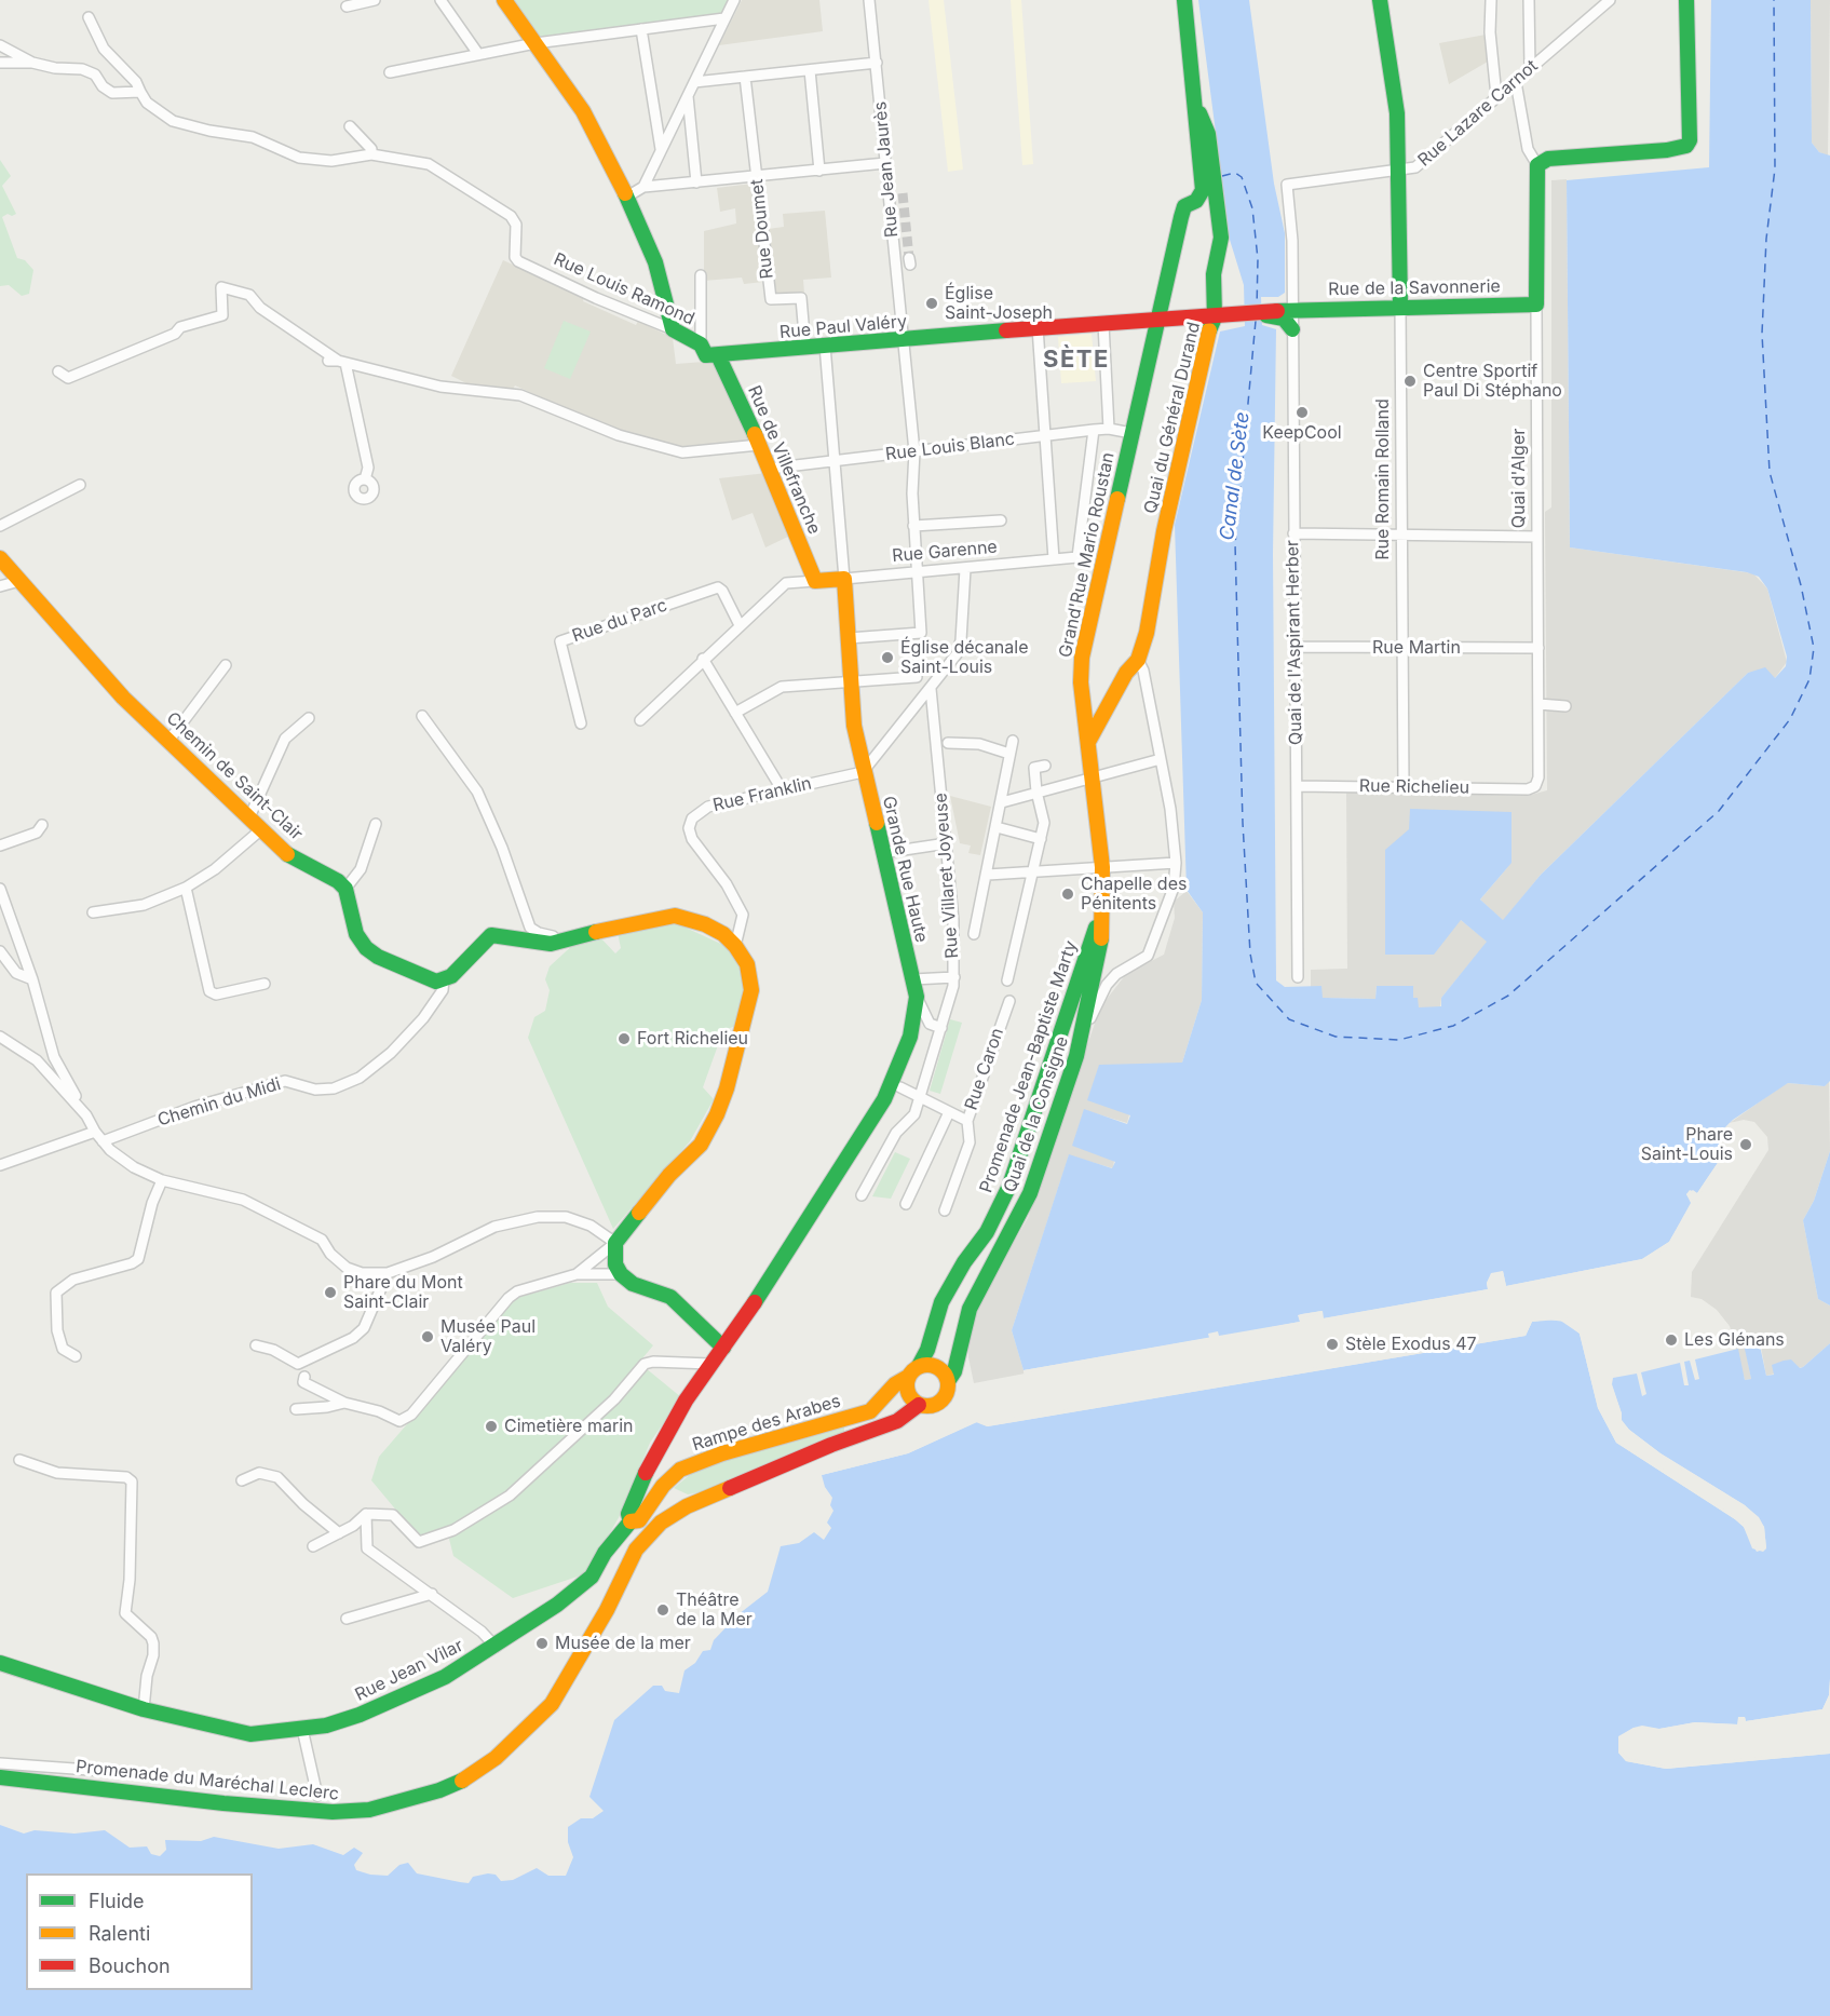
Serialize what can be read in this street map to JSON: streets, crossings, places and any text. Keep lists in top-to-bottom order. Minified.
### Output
{"streets":{"main road":["Rue de la Savonnerie","Rue Louis Ramond","Rue Paul Valéry","Quai du Général Durand","Rue de Villefranche","Quai d'Alger","Rue Romain Rolland","Rue Garenne","Grand'Rue Mario Roustan","Chemin de Saint-Clair","Grande Rue Haute","Promenade Jean-Baptiste Marty","Quai de la Consigne","Rampe des Arabes","Rue Jean Vilar","Promenade du Maréchal Leclerc"],"street":["Rue Lazare Carnot","Rue Jean Jaurès","Rue Doumet","Rue Louis Blanc","Rue du Parc","Quai de l'Aspirant Herber","Rue Martin","Rue Richelieu","Rue Franklin","Rue Villaret Joyeuse","Rue Caron","Chemin du Midi"]},"crossings":[["Rue Lazare Carnot","Rue Romain Rolland"],["Rue Lazare Carnot","Quai de l'Aspirant Herber"],["Rue Jean Jaurès","Rue Paul Valéry"],["Rue Jean Jaurès","Rue Louis Blanc"],["Rue Jean Jaurès","Rue Garenne"],["Rue Jean Jaurès","Grande Rue Haute"],["Rue Doumet","Rue Paul Valéry"],["Rue de la Savonnerie","Rue Paul Valéry"],["Rue de la Savonnerie","Quai d'Alger"],["Rue de la Savonnerie","Rue Romain Rolland"],["Rue de la Savonnerie","Quai de l'Aspirant Herber"],["Rue Louis Ramond","Rue Paul Valéry"],["Rue Louis Ramond","Rue de Villefranche"],["Rue Paul Valéry","Quai du Général Durand"],["Rue Paul Valéry","Rue de Villefranche"],["Rue Paul Valéry","Grand'Rue Mario Roustan"],["Rue Paul Valéry","Grande Rue Haute"],["Quai du Général Durand","Grand'Rue Mario Roustan"],["Rue Louis Blanc","Rue de Villefranche"],["Rue Louis Blanc","Rue Garenne"],["Rue Louis Blanc","Grand'Rue Mario Roustan"],["Rue Louis Blanc","Grande Rue Haute"],["Rue de Villefranche","Rue Garenne"],["Quai d'Alger","Rue Martin"],["Quai d'Alger","Rue Richelieu"],["Rue Romain Rolland","Rue Martin"],["Rue Romain Rolland","Rue Richelieu"],["Rue Garenne","Grande Rue Haute"],["Quai de l'Aspirant Herber","Rue Martin"],["Quai de l'Aspirant Herber","Rue Richelieu"],["Rue Franklin","Grande Rue Haute"],["Grande Rue Haute","Rue Jean Vilar"],["Promenade Jean-Baptiste Marty","Quai de la Consigne"],["Promenade Jean-Baptiste Marty","Rampe des Arabes"],["Promenade Jean-Baptiste Marty","Promenade du Maréchal Leclerc"],["Quai de la Consigne","Rampe des Arabes"],["Quai de la Consigne","Promenade du Maréchal Leclerc"],["Rampe des Arabes","Rue Jean Vilar"],["Rampe des Arabes","Promenade du Maréchal Leclerc"]],"districts":["SÈTE"],"water":["Canal de Sète"],"places":["Église Saint-Joseph","Centre Sportif Paul Di Stéphano","KeepCool","Église décanale Saint-Louis","Chapelle des Pénitents","Fort Richelieu","Phare Saint-Louis","Phare du Mont Saint-Clair","Musée Paul Valéry","Les Glénans","Stèle Exodus 47","Cimetière marin","Théâtre de la Mer","Musée de la mer"],"legend":["Fluide","Ralenti","Bouchon"]}
